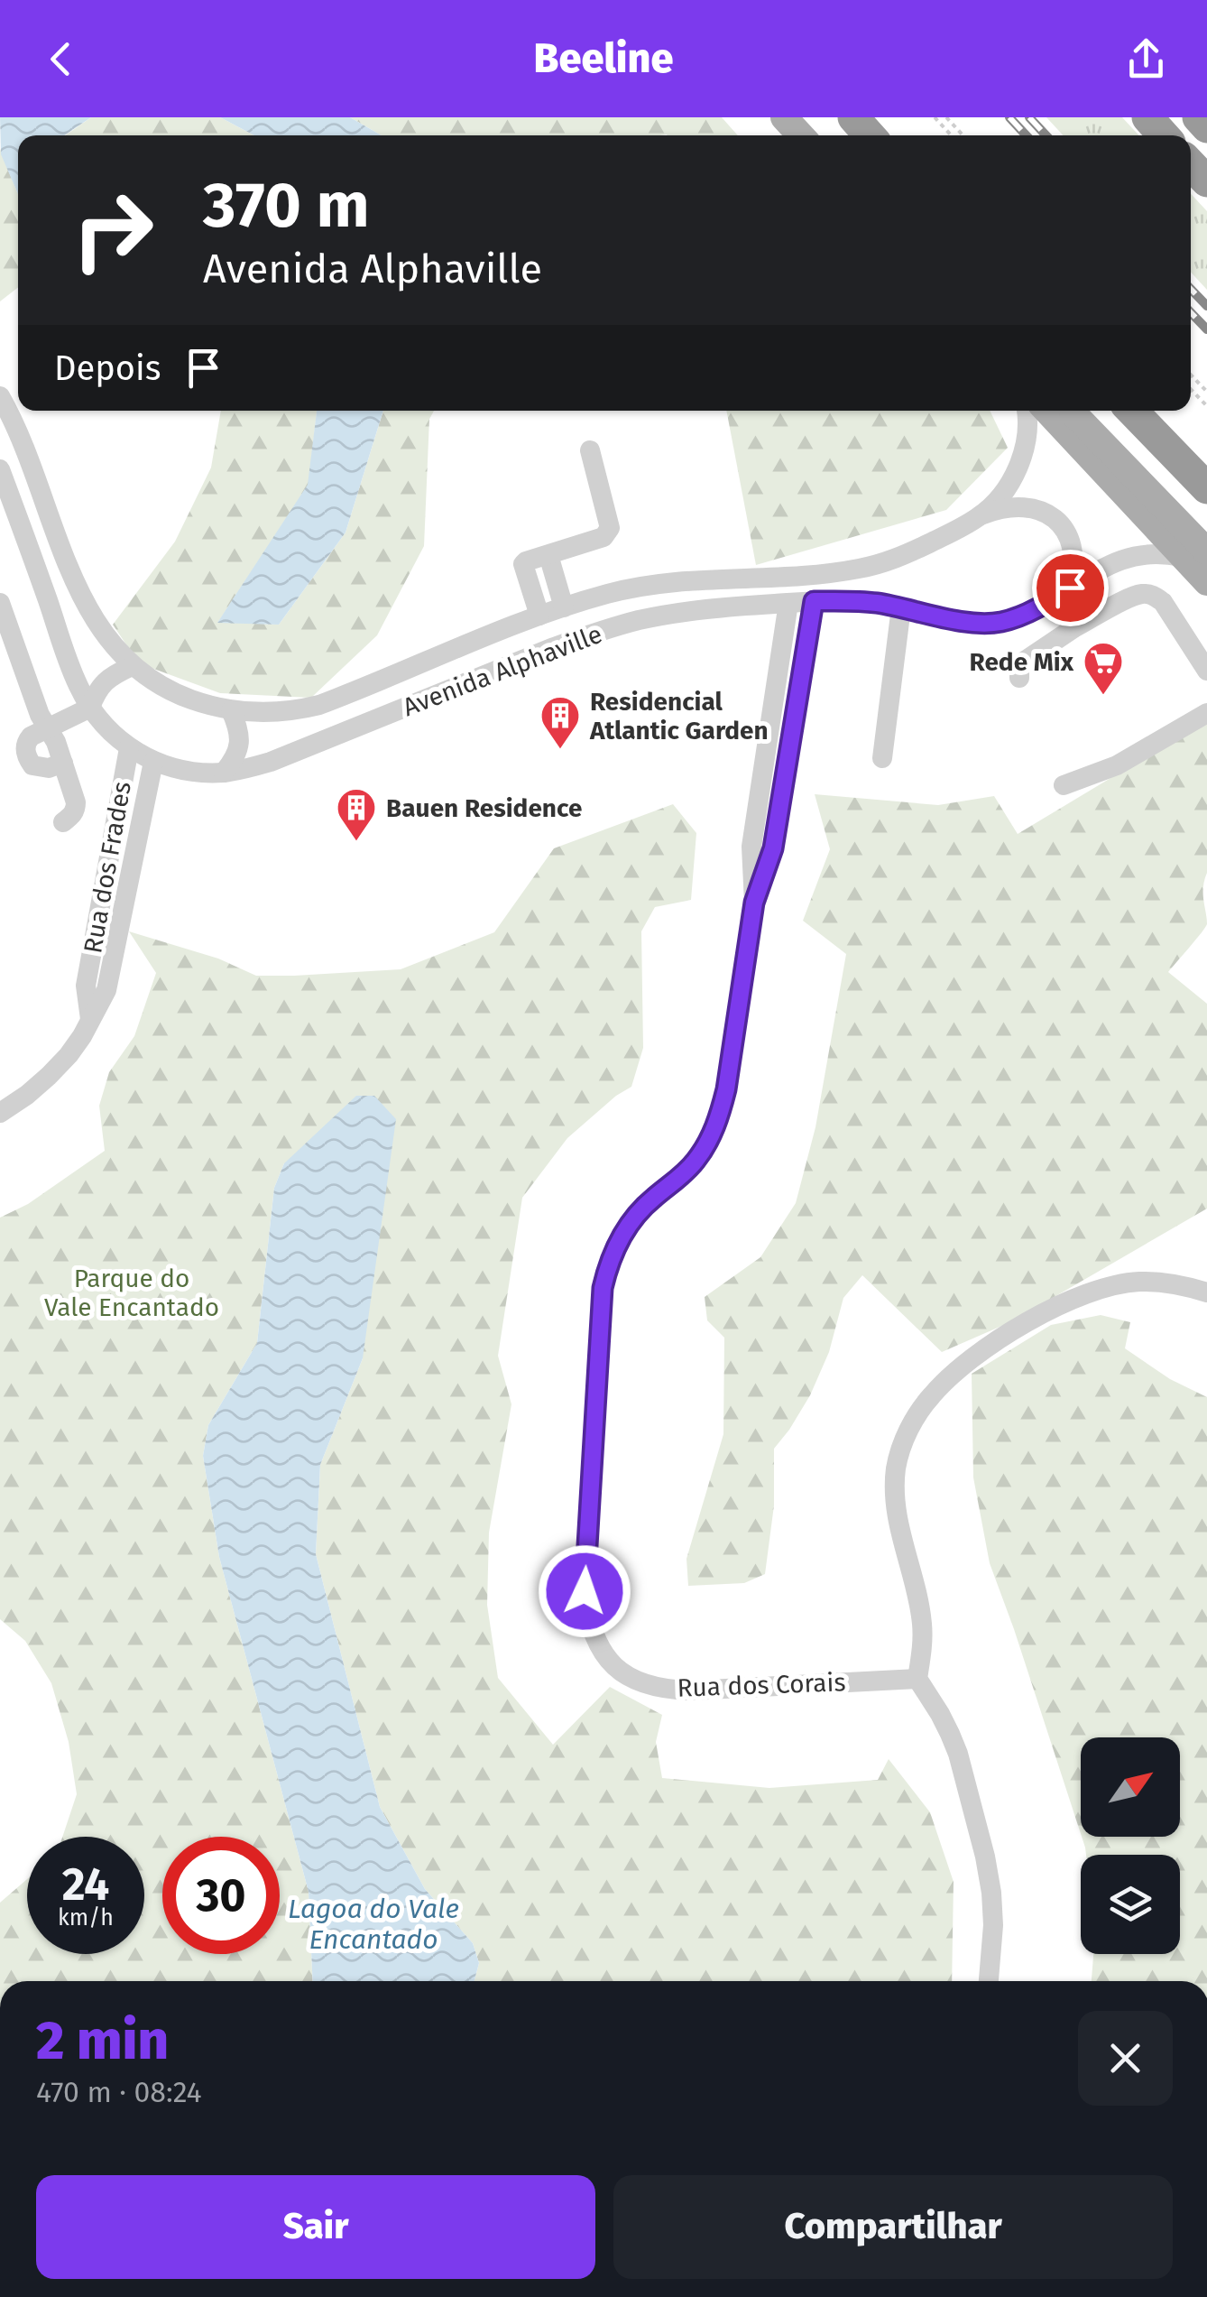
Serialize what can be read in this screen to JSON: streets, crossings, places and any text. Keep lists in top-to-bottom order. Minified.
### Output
{"streets":{"street":["Avenida Alphaville","Rua dos Frades","Rua dos Corais"]},"crossings":[["Avenida Alphaville","Rua dos Frades"],["Avenida Alphaville","Rua dos Corais"]],"water":["Lagoa do Vale Encantado"],"parks":["Parque do Vale Encantado"],"places":{"supermarket":["Rede Mix"],"building":["Residencial Atlantic Garden","Bauen Residence"]},"north":"top right","page":{"header":"Beeline","turn":["370 m","Avenida Alphaville"],"then":"Depois","speed":"24 km/h","limit":"30","heading":["2 min","470 m · 08:24"],"buttons":["Sair","Compartilhar"]}}
